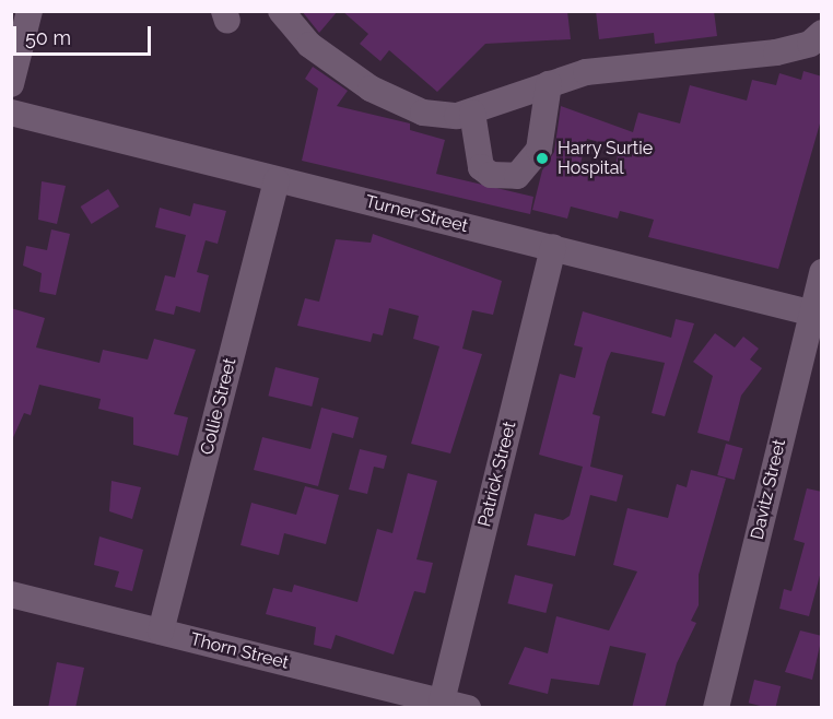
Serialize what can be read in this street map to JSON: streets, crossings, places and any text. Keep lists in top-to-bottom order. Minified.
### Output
{"streets":{"street":["Turner Street","Collie Street","Patrick Street","Davitz Street","Thorn Street"]},"crossings":[["Turner Street","Collie Street"],["Turner Street","Patrick Street"],["Turner Street","Davitz Street"],["Collie Street","Thorn Street"],["Patrick Street","Thorn Street"]],"places":["Harry Surtie Hospital"],"scale_bar":"50 m"}
